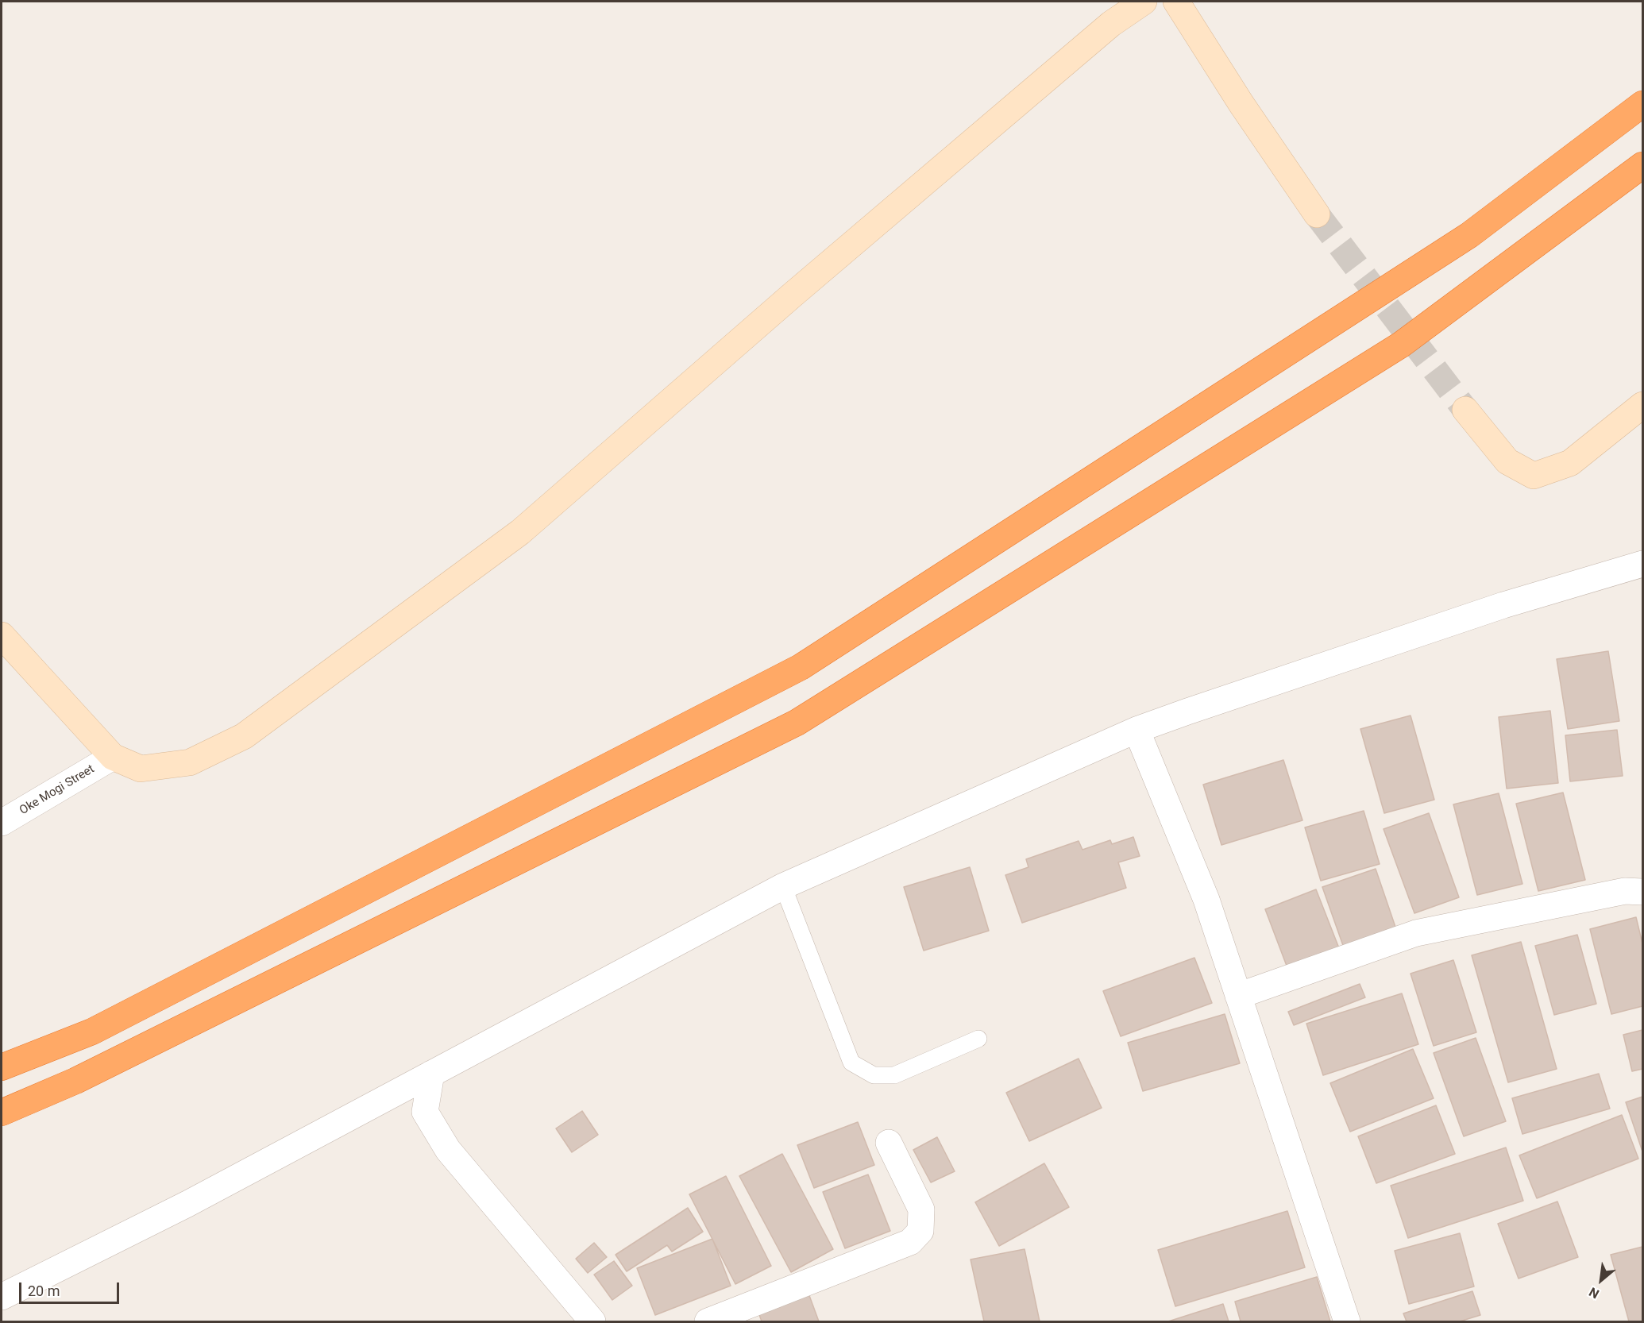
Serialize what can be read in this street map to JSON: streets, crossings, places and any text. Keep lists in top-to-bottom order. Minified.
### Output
{"streets":{"street":["Oke Mogi Street"]},"scale_bar":"20 m","north":"bottom left"}
